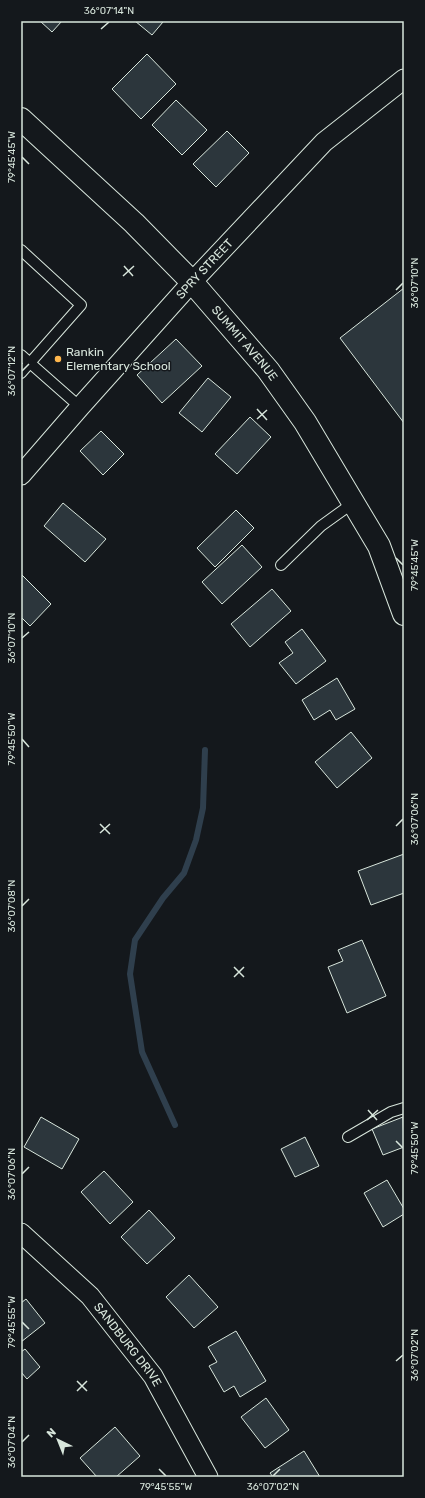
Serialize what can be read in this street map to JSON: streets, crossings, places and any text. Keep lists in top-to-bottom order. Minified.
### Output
{"streets":{"main road":["SUMMIT AVENUE"],"street":["SPRY STREET","SANDBURG DRIVE"]},"crossings":[["SPRY STREET","SUMMIT AVENUE"]],"places":["Rankin Elementary School"],"north":"top left","coordinates":["36°07'14\"N","79°45'45\"W","36°07'10\"N","36°07'12\"N","79°45'50\"W","36°07'06\"N","36°07'08\"N","79°45'55\"W","36°07'02\"N","36°07'04\"N"]}
